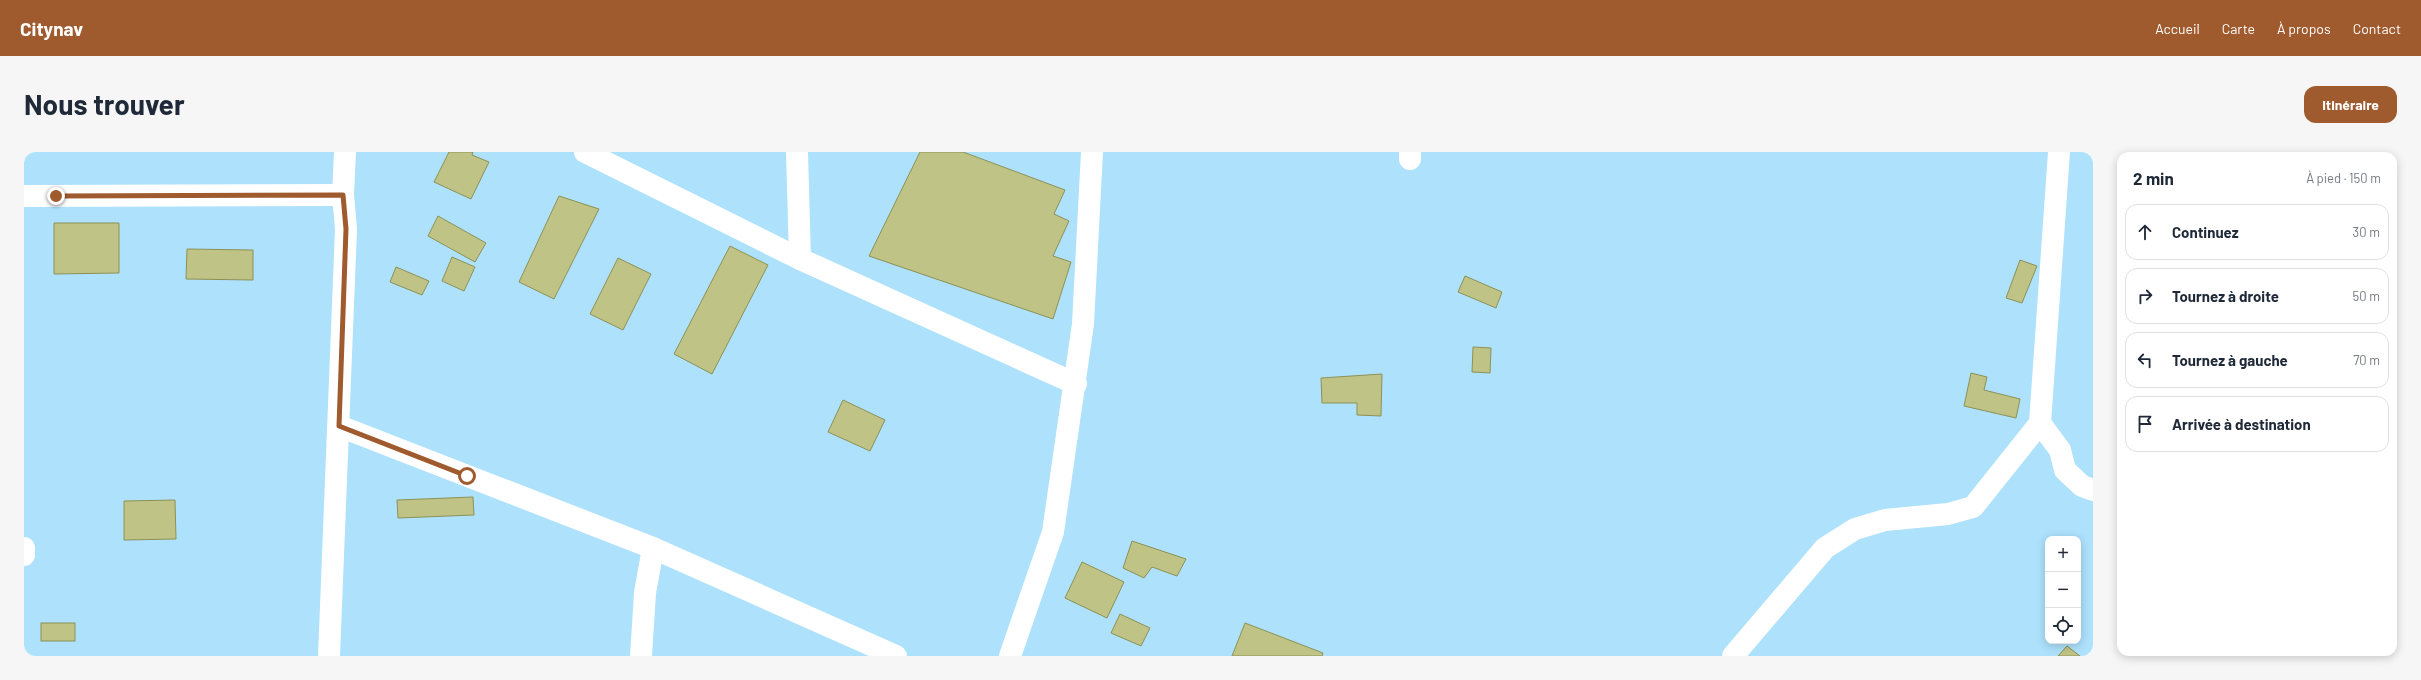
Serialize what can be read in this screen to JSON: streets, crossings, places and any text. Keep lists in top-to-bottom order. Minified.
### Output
{"page":{"header":"Citynav","nav":["Accueil","Carte","À propos","Contact"],"buttons":"Itinéraire","title":"Nous trouver","heading":["2 min","À pied · 150 m"],"list":[["Continuez","30 m"],["Tournez à droite","50 m"],["Tournez à gauche","70 m"],"Arrivée à destination"],"map_buttons":["+","−"]}}
